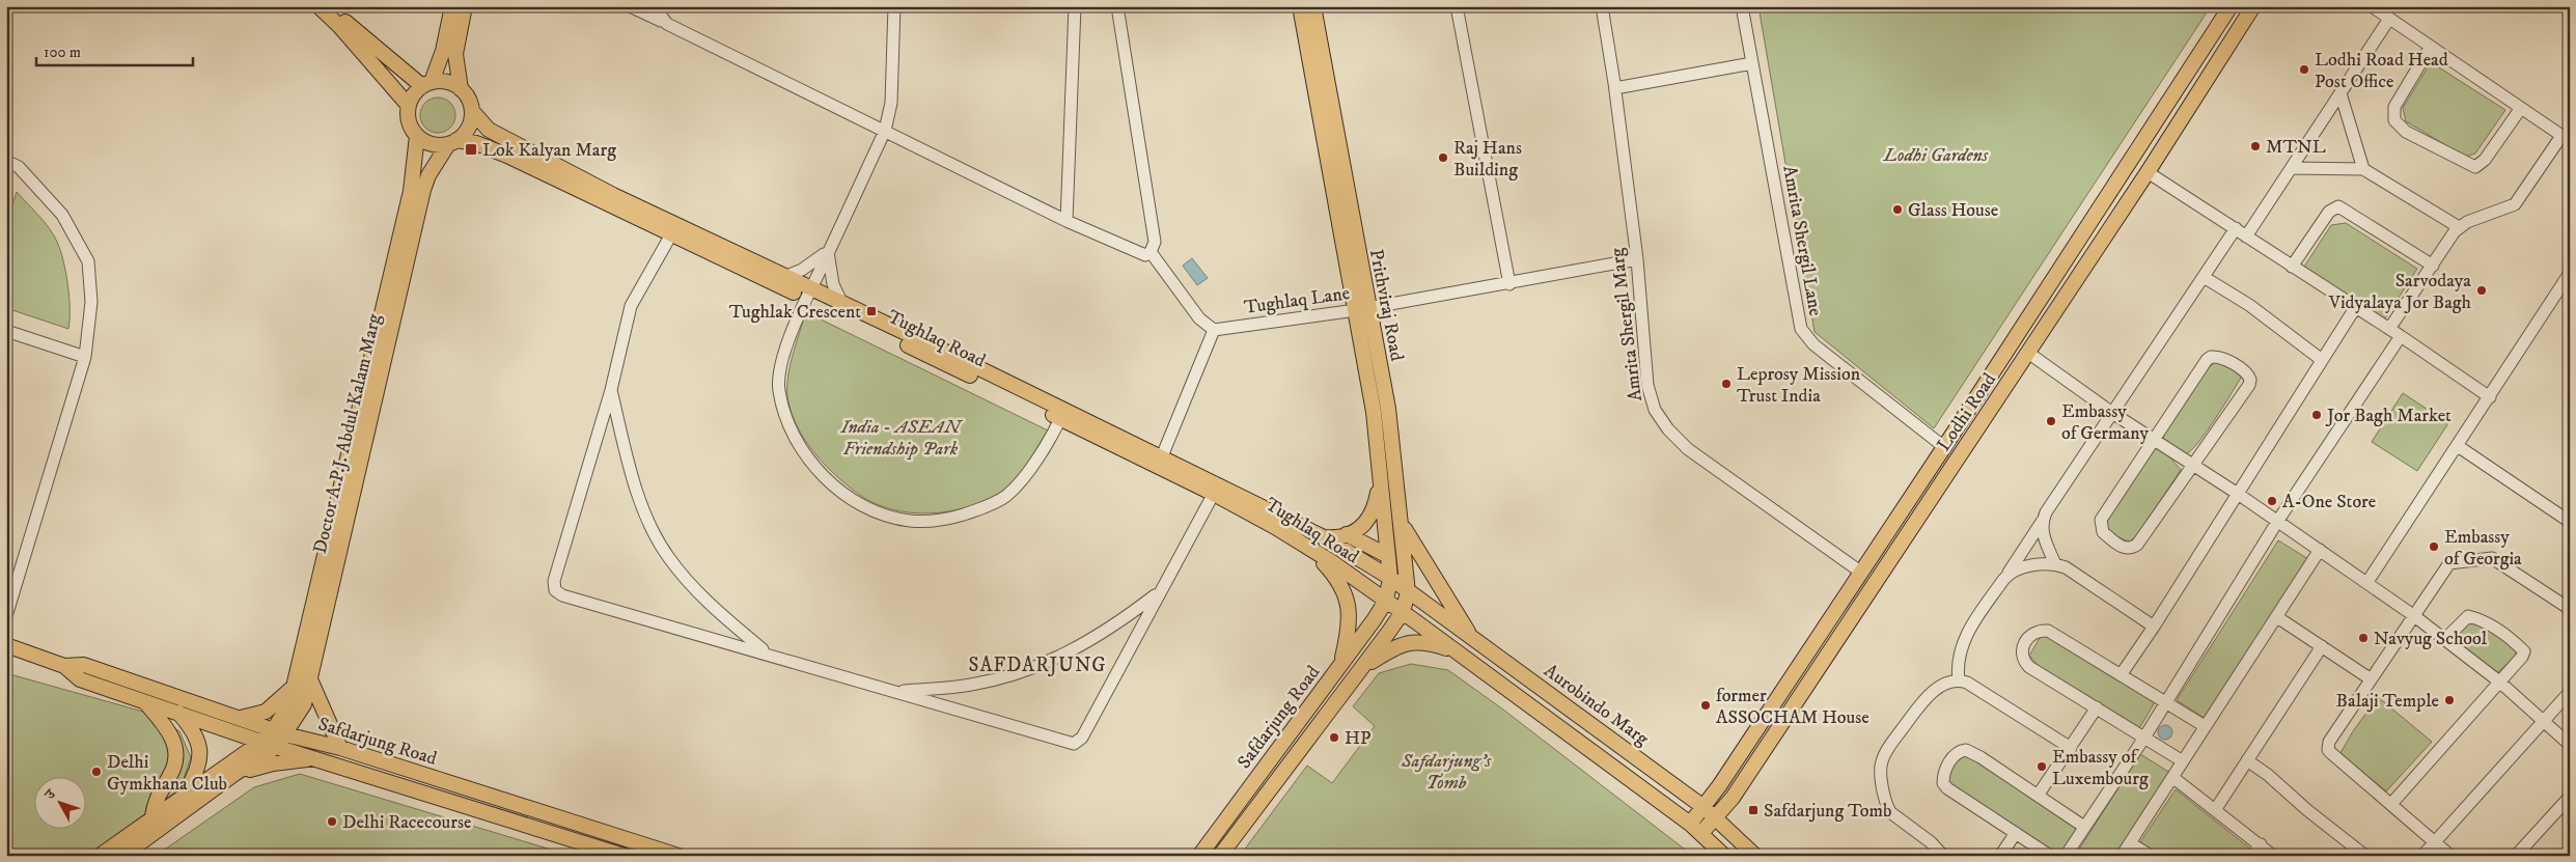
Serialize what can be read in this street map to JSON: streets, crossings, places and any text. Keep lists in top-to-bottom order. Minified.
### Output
{"streets":{"main road":["Prithviraj Road","Tughlaq Road","Lodhi Road","Doctor A.P.J. Abdul Kalam Marg","Aurobindo Marg","Safdarjung Road"],"street":["Amrita Shergil Lane","Tughlaq Lane","Amrita Shergil Marg"]},"crossings":[["Amrita Shergil Lane","Lodhi Road"],["Tughlaq Lane","Prithviraj Road"],["Tughlaq Lane","Amrita Shergil Marg"],["Prithviraj Road","Tughlaq Road"],["Prithviraj Road","Aurobindo Marg"],["Prithviraj Road","Safdarjung Road"],["Amrita Shergil Marg","Lodhi Road"],["Tughlaq Road","Doctor A.P.J. Abdul Kalam Marg"],["Tughlaq Road","Aurobindo Marg"],["Tughlaq Road","Safdarjung Road"],["Lodhi Road","Aurobindo Marg"],["Doctor A.P.J. Abdul Kalam Marg","Safdarjung Road"]],"districts":["SAFDARJUNG"],"parks":["Lodhi Gardens","India - ASEAN Friendship Park","Safdarjung's Tomb"],"places":{"other":["Lodhi Road Head Post Office","MTNL","Raj Hans Building","Glass House","Sarvodaya Vidyalaya Jor Bagh","Leprosy Mission Trust India","Jor Bagh Market","Embassy of Germany","A-One Store","Embassy of Georgia","Navyug School","Balaji Temple","former ASSOCHAM House","HP","Embassy of Luxembourg","Delhi Gymkhana Club","Delhi Racecourse"],"transit":["Lok Kalyan Marg","Tughlak Crescent","Safdarjung Tomb"]},"scale_bar":"100 m","north":"top left"}
